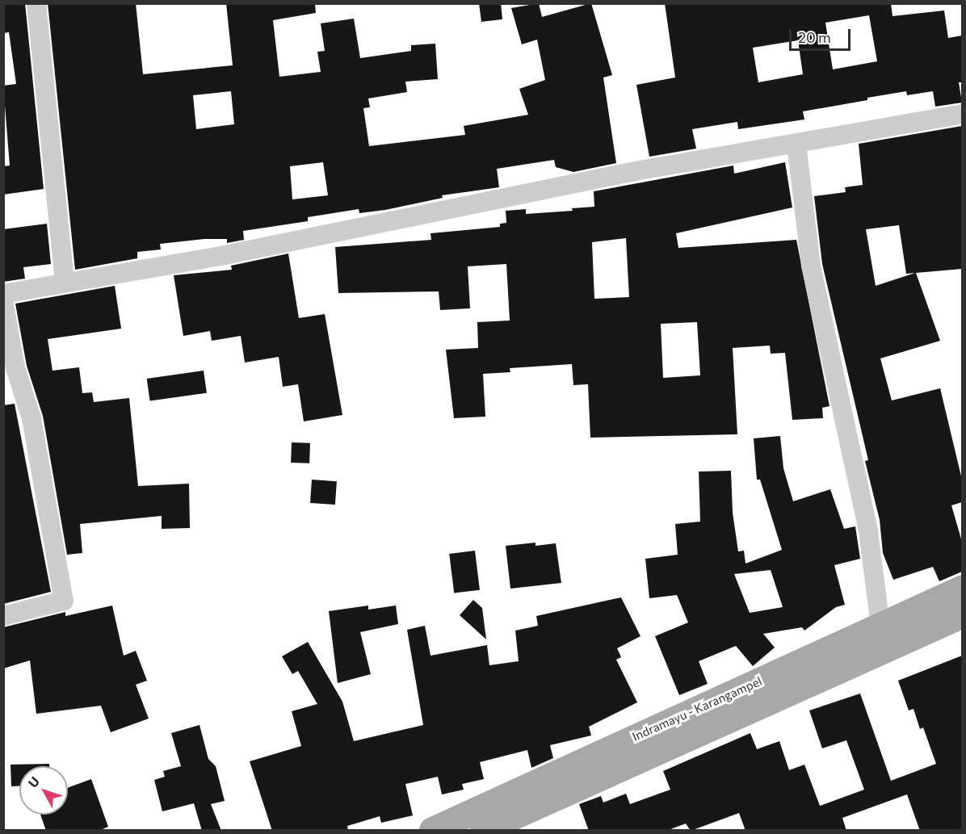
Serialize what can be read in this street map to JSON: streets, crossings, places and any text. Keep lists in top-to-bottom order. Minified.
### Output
{"streets":{"main road":["Indramayu - Karangampel"]},"scale_bar":"20 m","north":"top left"}
